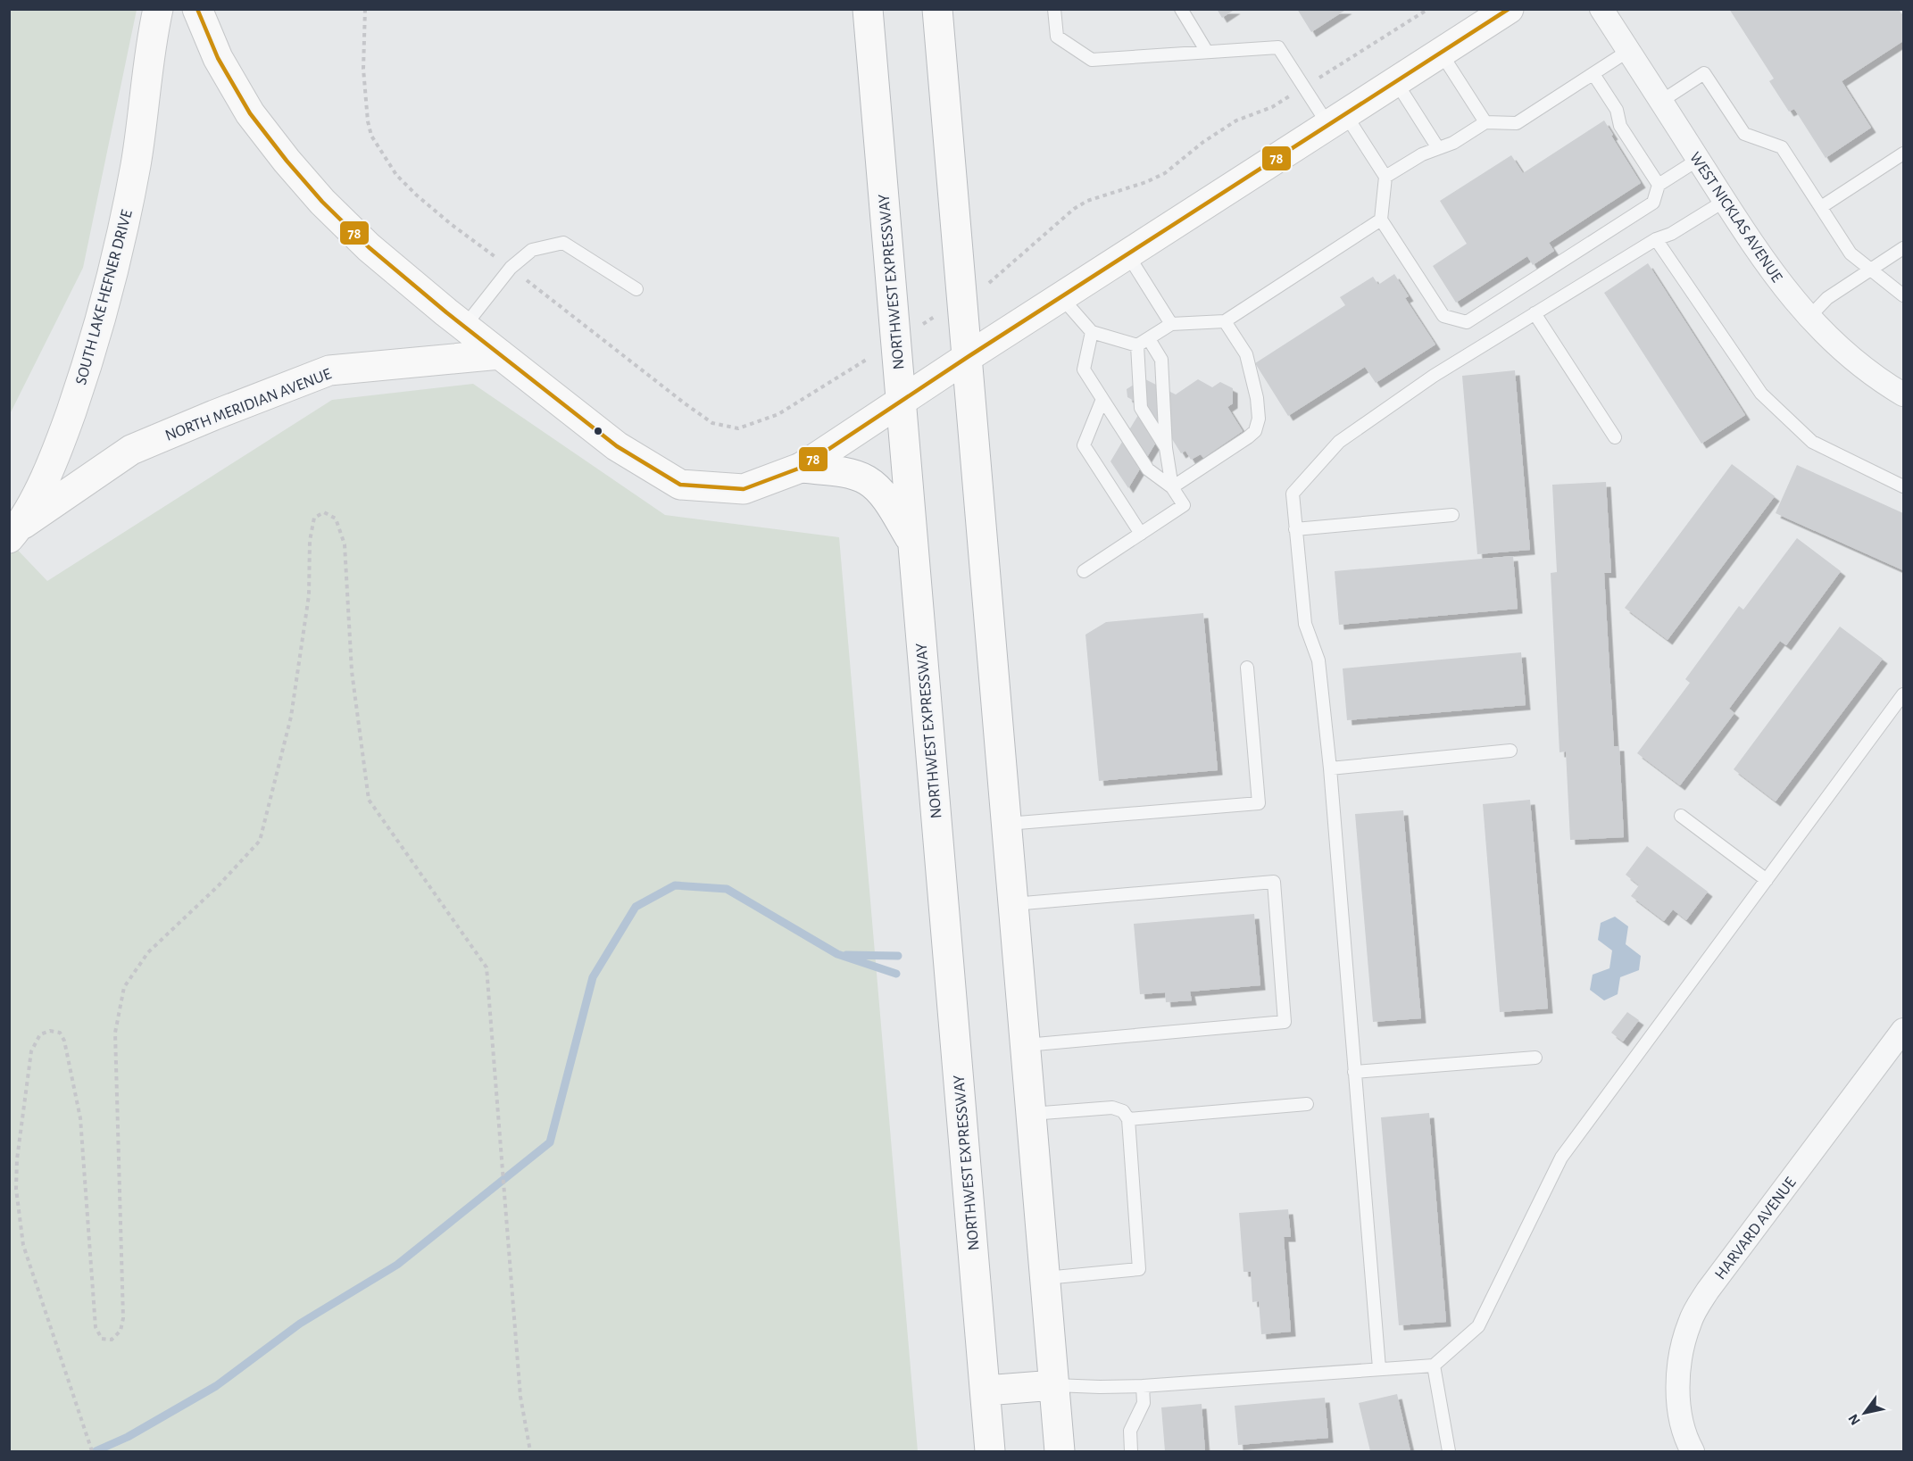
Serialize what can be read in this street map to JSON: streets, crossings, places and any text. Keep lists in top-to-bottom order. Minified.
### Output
{"streets":{"main road":["NORTHWEST EXPRESSWAY","SOUTH LAKE HEFNER DRIVE","NORTH MERIDIAN AVENUE"],"street":["WEST NICKLAS AVENUE","HARVARD AVENUE"]},"crossings":[["SOUTH LAKE HEFNER DRIVE","NORTH MERIDIAN AVENUE"]],"lines":["transit line 78"],"north":"bottom left"}
